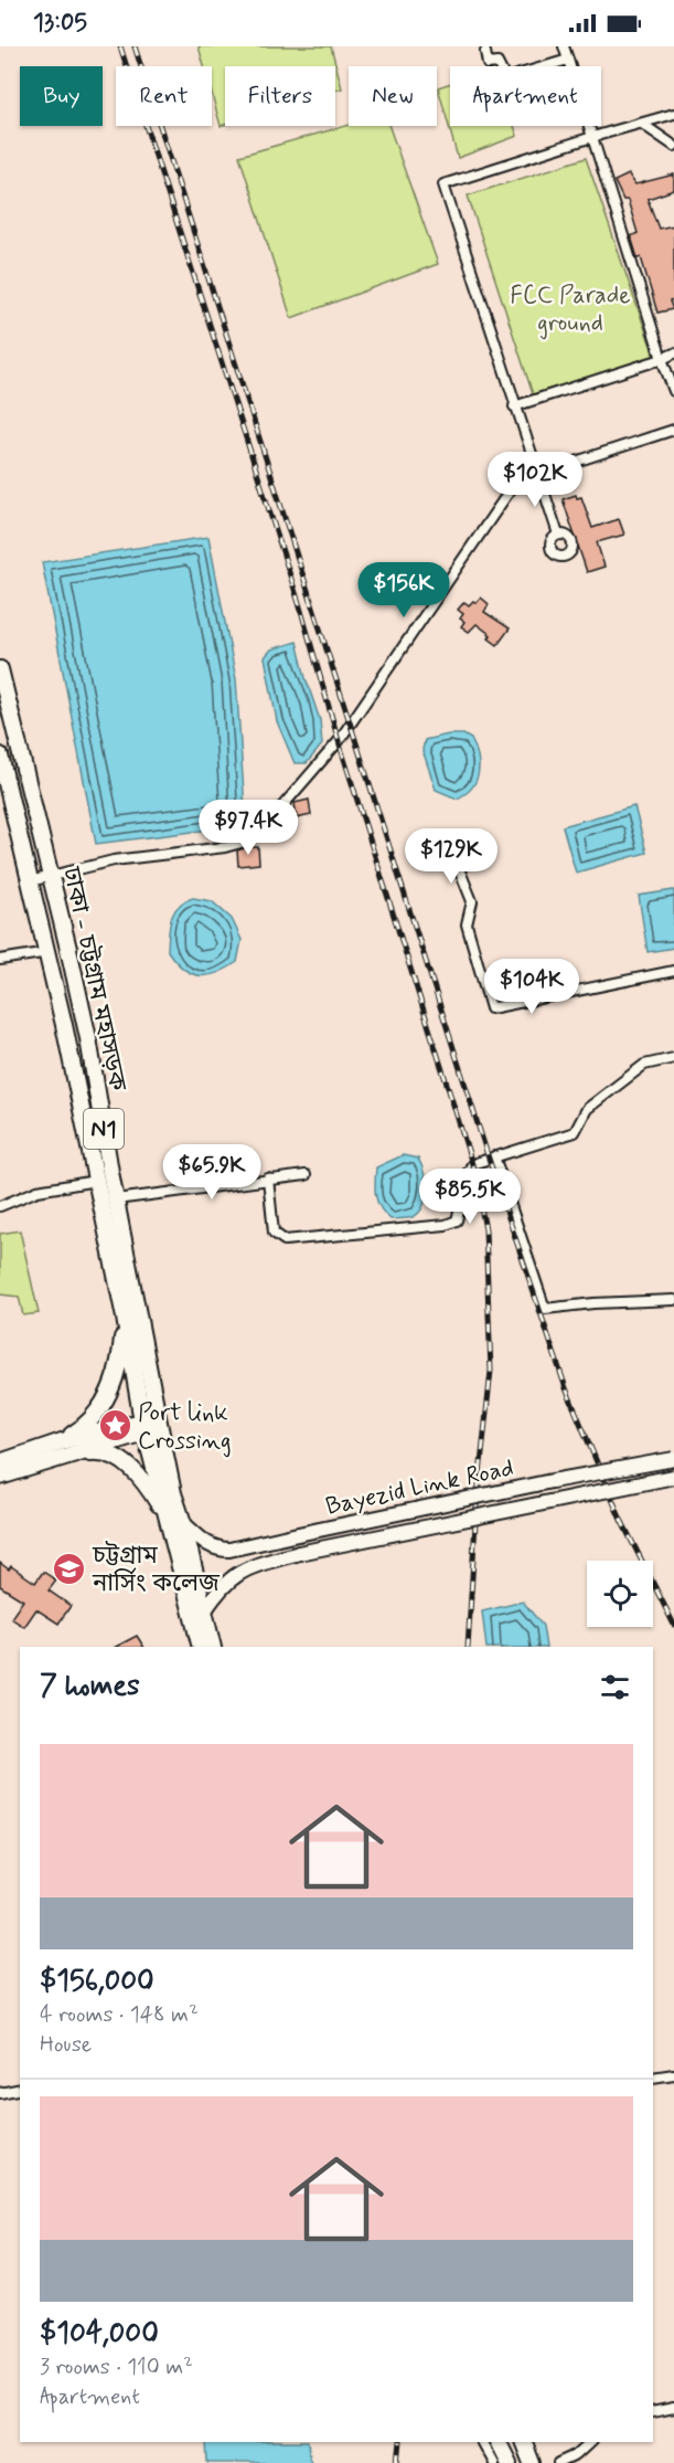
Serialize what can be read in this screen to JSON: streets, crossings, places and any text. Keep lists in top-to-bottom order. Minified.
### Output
{"streets":{"highway":["ঢাকা - চট্টগ্রাম মহাসড়ক","N1"],"main road":["Bayezid Link Road"]},"crossings":[["ঢাকা - চট্টগ্রাম মহাসড়ক","Bayezid Link Road"]],"parks":["FCC Parade ground"],"places":{"place":["Port link Crossing"],"school or university":["চট্টগ্রাম নার্সিং কলেজ"]},"page":{"status":"13:05","chip":["Buy","Rent","Filters","New","Apartment"],"price":["$102K","$156K","$97.4K","$129K","$104K","$65.9K","$85.5K"],"heading":"7 homes","list":[{"name":"$156,000","note":"4 rooms · 148 m² · House"},{"name":"$104,000","note":"3 rooms · 110 m² · Apartment"}]}}
